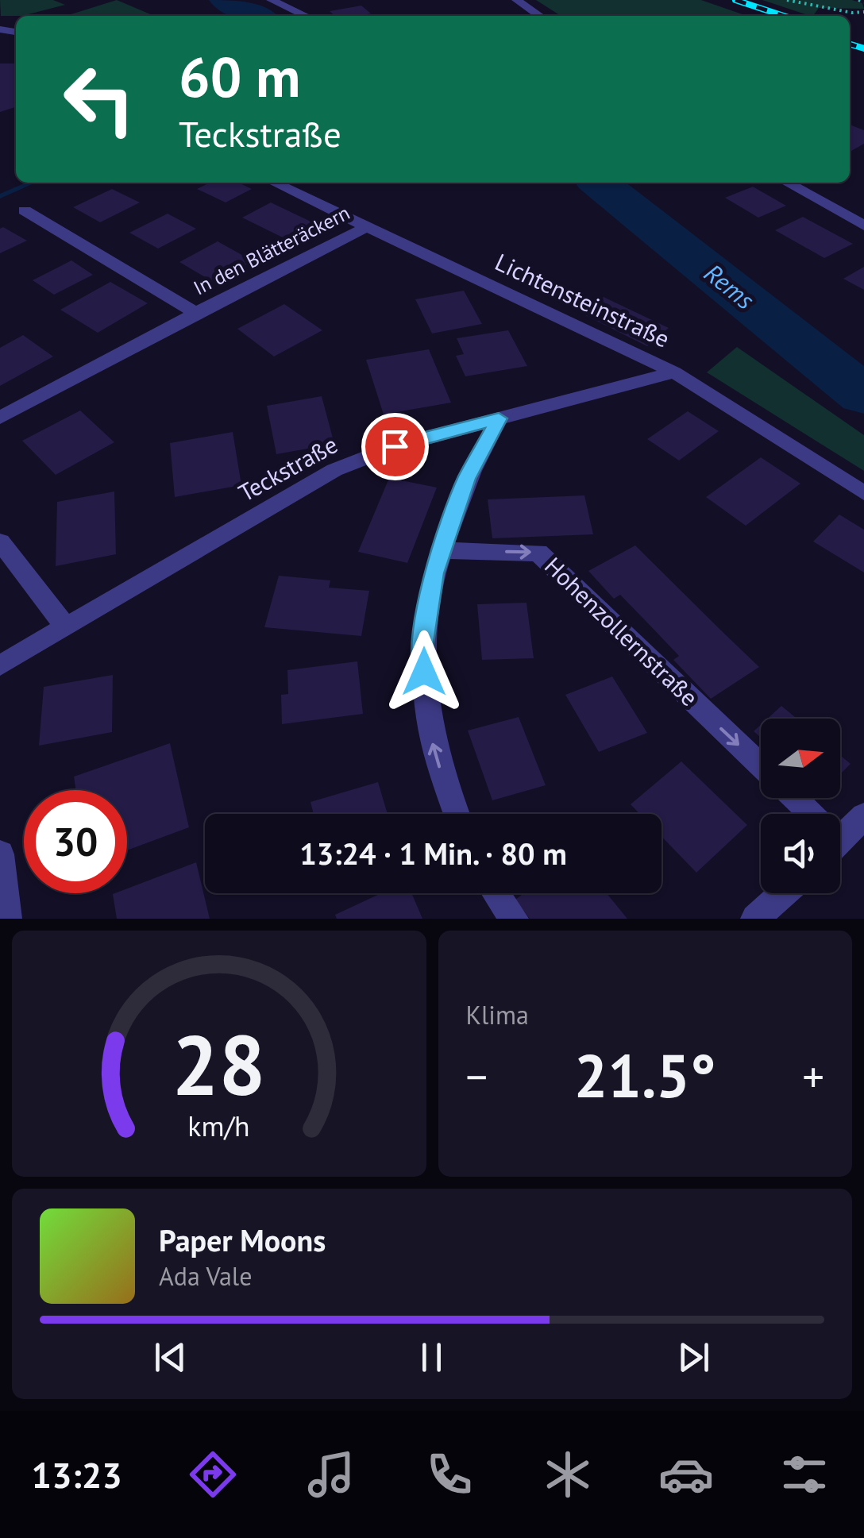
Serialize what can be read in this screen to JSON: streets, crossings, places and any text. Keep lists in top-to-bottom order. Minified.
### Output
{"streets":{"street":["In den Blätteräckern","Lichtensteinstraße","Teckstraße","Hohenzollernstraße"]},"crossings":[["In den Blätteräckern","Lichtensteinstraße"],["Lichtensteinstraße","Teckstraße"]],"one_way":["Hohenzollernstraße"],"water":["Rems"],"north":"right","page":{"turn":["60 m","Teckstraße"],"limit":"30","trip":"13:24 · 1 Min. · 80 m","tile":"Klima","heat":["−","21.5°","+"],"song":["Paper Moons","Ada Vale"],"tabs":"13:23","gauge":["28","km/h"]}}
